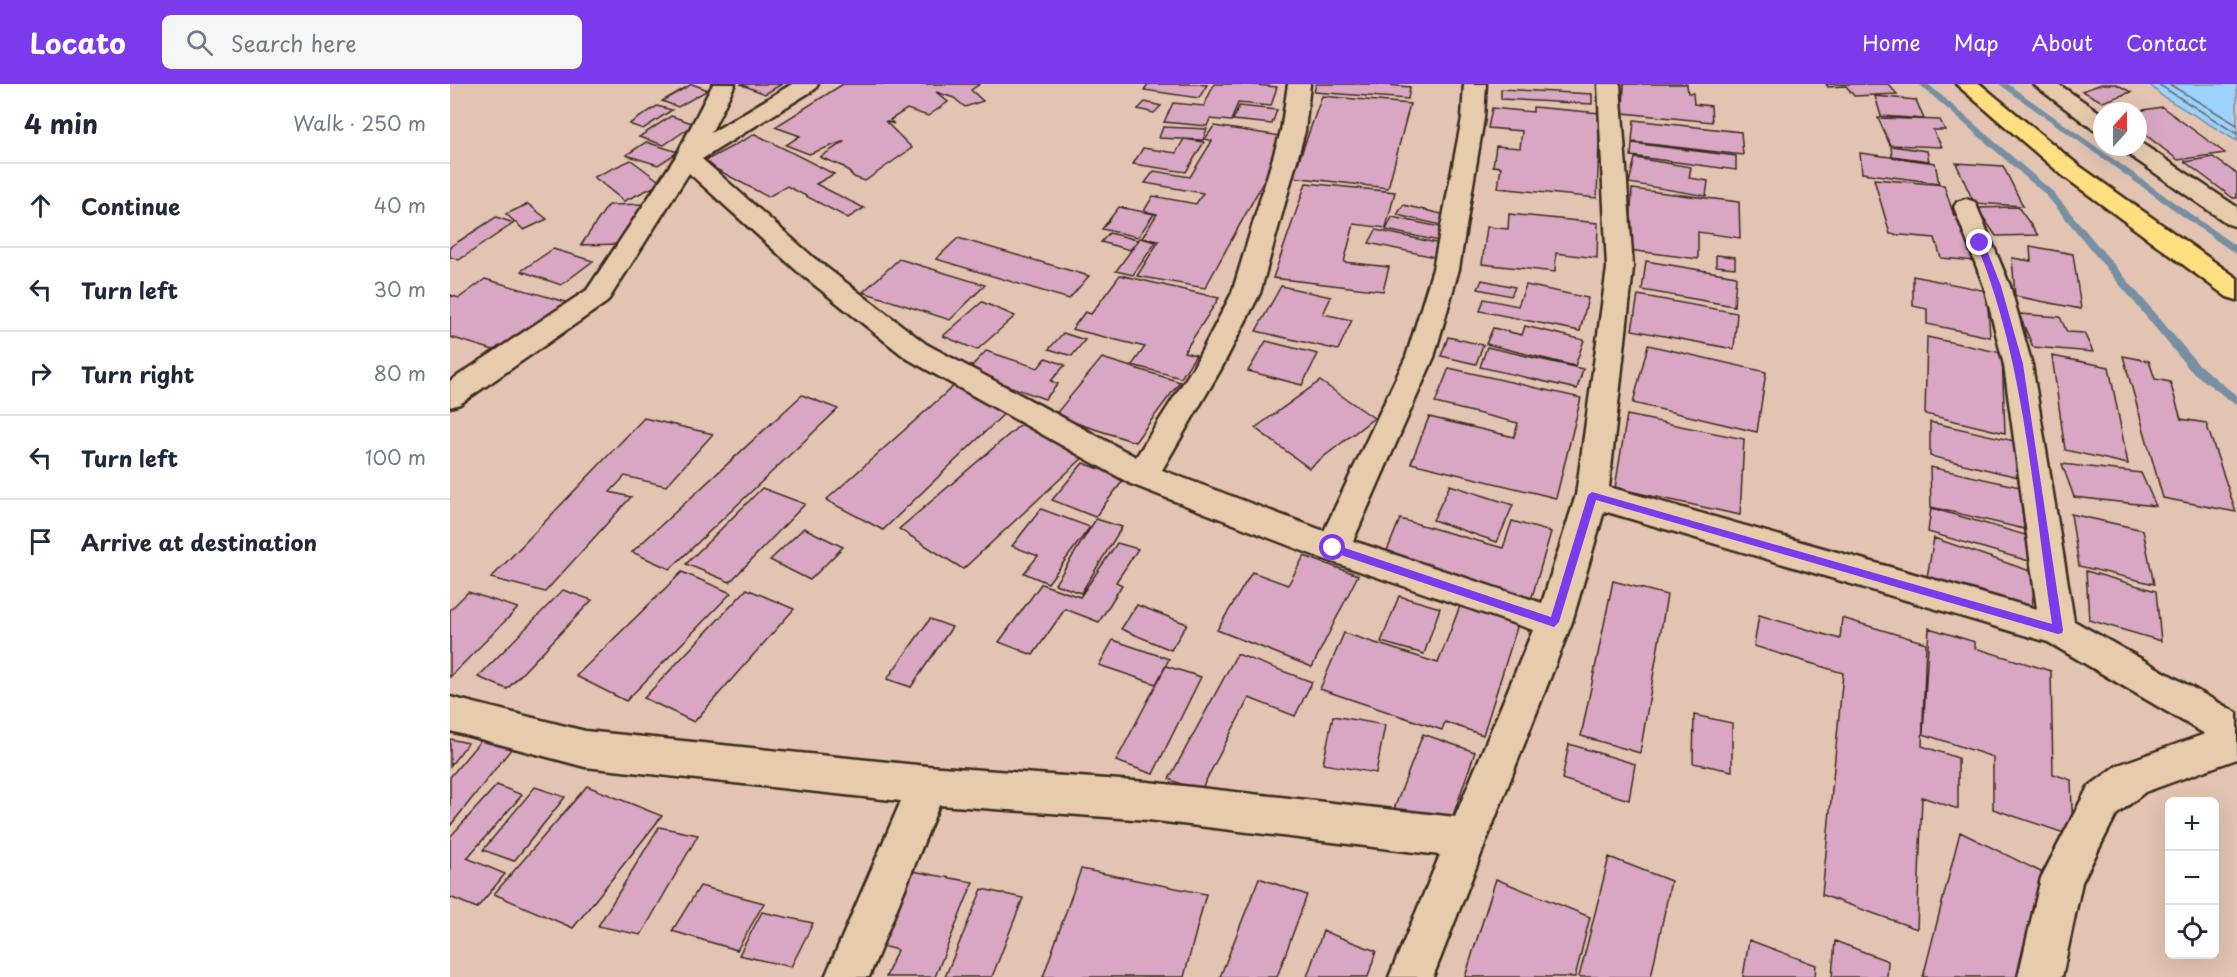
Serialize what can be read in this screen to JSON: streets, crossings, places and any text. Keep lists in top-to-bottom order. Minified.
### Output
{"north":"top","page":{"header":"Locato","search":"Search here","nav":["Home","Map","About","Contact"],"heading":["4 min","Walk · 250 m"],"list":[["Continue","40 m"],["Turn left","30 m"],["Turn right","80 m"],["Turn left","100 m"],"Arrive at destination"],"map_buttons":["+","−"]}}
